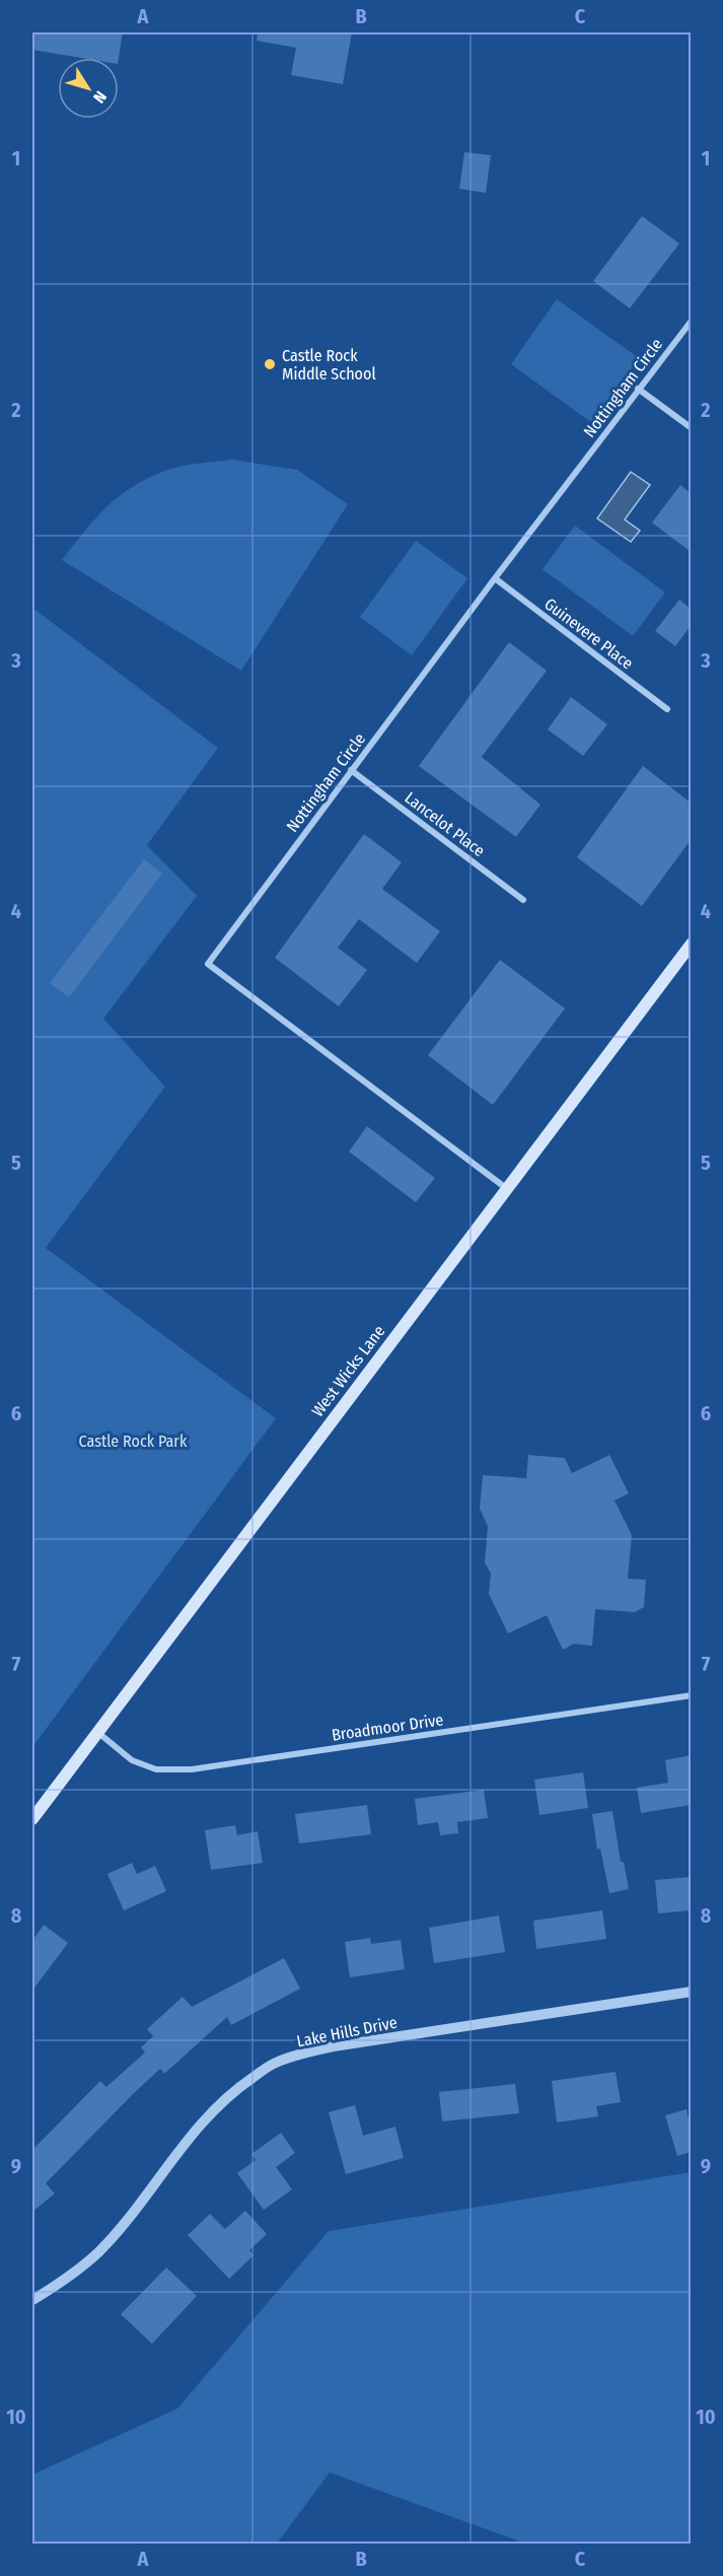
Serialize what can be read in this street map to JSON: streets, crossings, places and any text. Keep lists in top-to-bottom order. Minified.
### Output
{"streets":{"main road":["West Wicks Lane"],"street":["Nottingham Circle","Guinevere Place","Lancelot Place","Broadmoor Drive","Lake Hills Drive"]},"crossings":[["Nottingham Circle","Guinevere Place"],["Nottingham Circle","Lancelot Place"],["Nottingham Circle","West Wicks Lane"],["West Wicks Lane","Broadmoor Drive"]],"parks":["Castle Rock Park"],"places":["Castle Rock Middle School"],"north":"bottom right","grid":{"columns":["A","B","C"],"rows":["1","2","3","4","5","6","7","8","9","10"]}}
